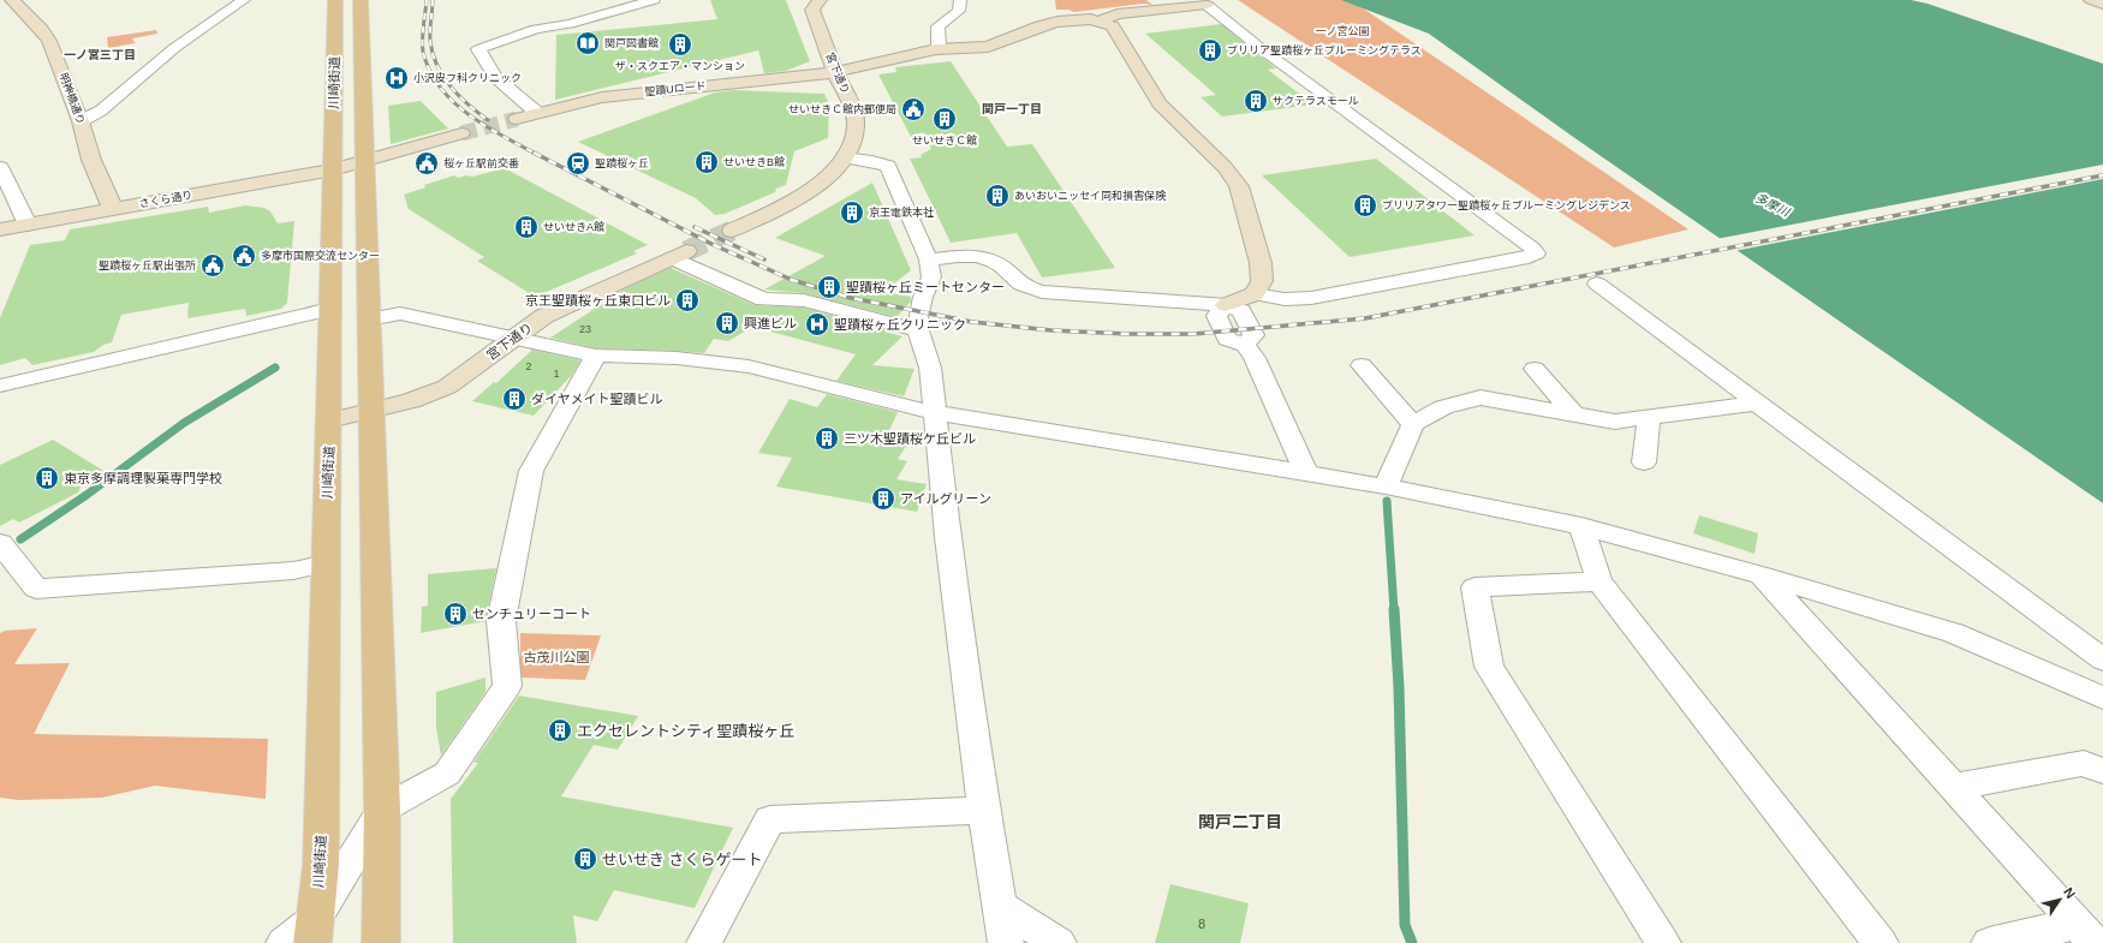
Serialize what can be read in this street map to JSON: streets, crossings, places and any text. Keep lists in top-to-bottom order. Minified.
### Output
{"streets":{"main road":["川崎街道"],"street":["宮下通り","聖蹟Uロード","明神橋通り","さくら通り"]},"crossings":[["宮下通り","川崎街道"],["宮下通り","聖蹟Uロード"],["川崎街道","さくら通り"],["明神橋通り","さくら通り"]],"districts":["一ノ宮三丁目","関戸一丁目","関戸二丁目"],"water":["多摩川"],"parks":["一ノ宮公園","古茂川公園"],"places":{"library":["関戸図書館"],"building":["ザ・スクエア・マンション","ブリリア聖蹟桜ヶ丘ブルーミングテラス","サクテラスモール","せいせきＣ館","せいせきB館","あいおいニッセイ同和損害保険","ブリリアタワー聖蹟桜ヶ丘ブルーミングレジデンス","京王電鉄本社","せいせきA館","聖蹟桜ヶ丘ミートセンター","京王聖蹟桜ヶ丘東口ビル","興進ビル","ダイヤメイト聖蹟ビル","三ツ木聖蹟桜ケ丘ビル","東京多摩調理製菓専門学校","アイルグリーン","センチュリーコート","エクセレントシティ聖蹟桜ヶ丘","せいせき さくらゲート"],"hospital":["小沢皮フ科クリニック","聖蹟桜ヶ丘クリニック"],"public building":["せいせきＣ館内郵便局","桜ヶ丘駅前交番","多摩市国際交流センター","聖蹟桜ヶ丘駅出張所"],"station":["聖蹟桜ヶ丘"]},"house_numbers":["23","2","1","8"],"north":"top right"}
